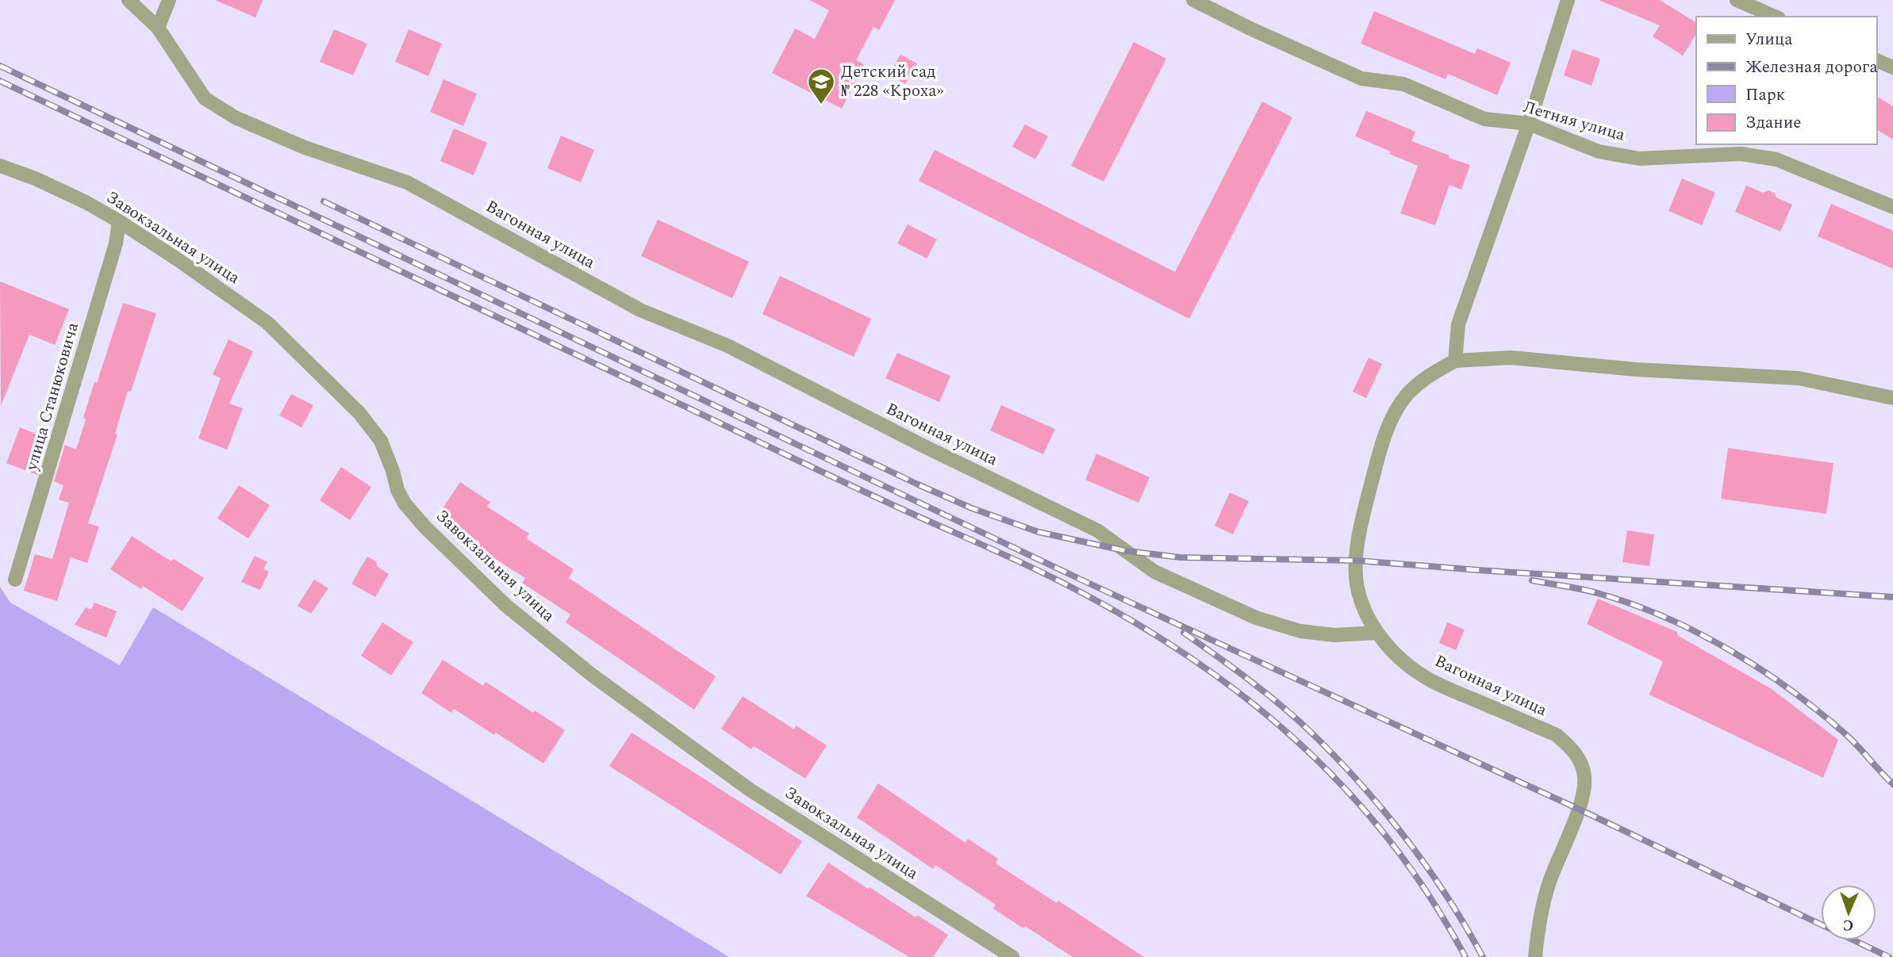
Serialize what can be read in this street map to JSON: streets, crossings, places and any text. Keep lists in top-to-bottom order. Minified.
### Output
{"streets":{"street":["Летняя улица","Вагонная улица","Завокзальная улица","улица Станюковича"]},"crossings":[["Завокзальная улица","улица Станюковича"]],"places":{"school or university":["Детский сад № 228 «Кроха»"]},"legend":["Улица","Железная дорога","Парк","Здание"],"north":"bottom"}
